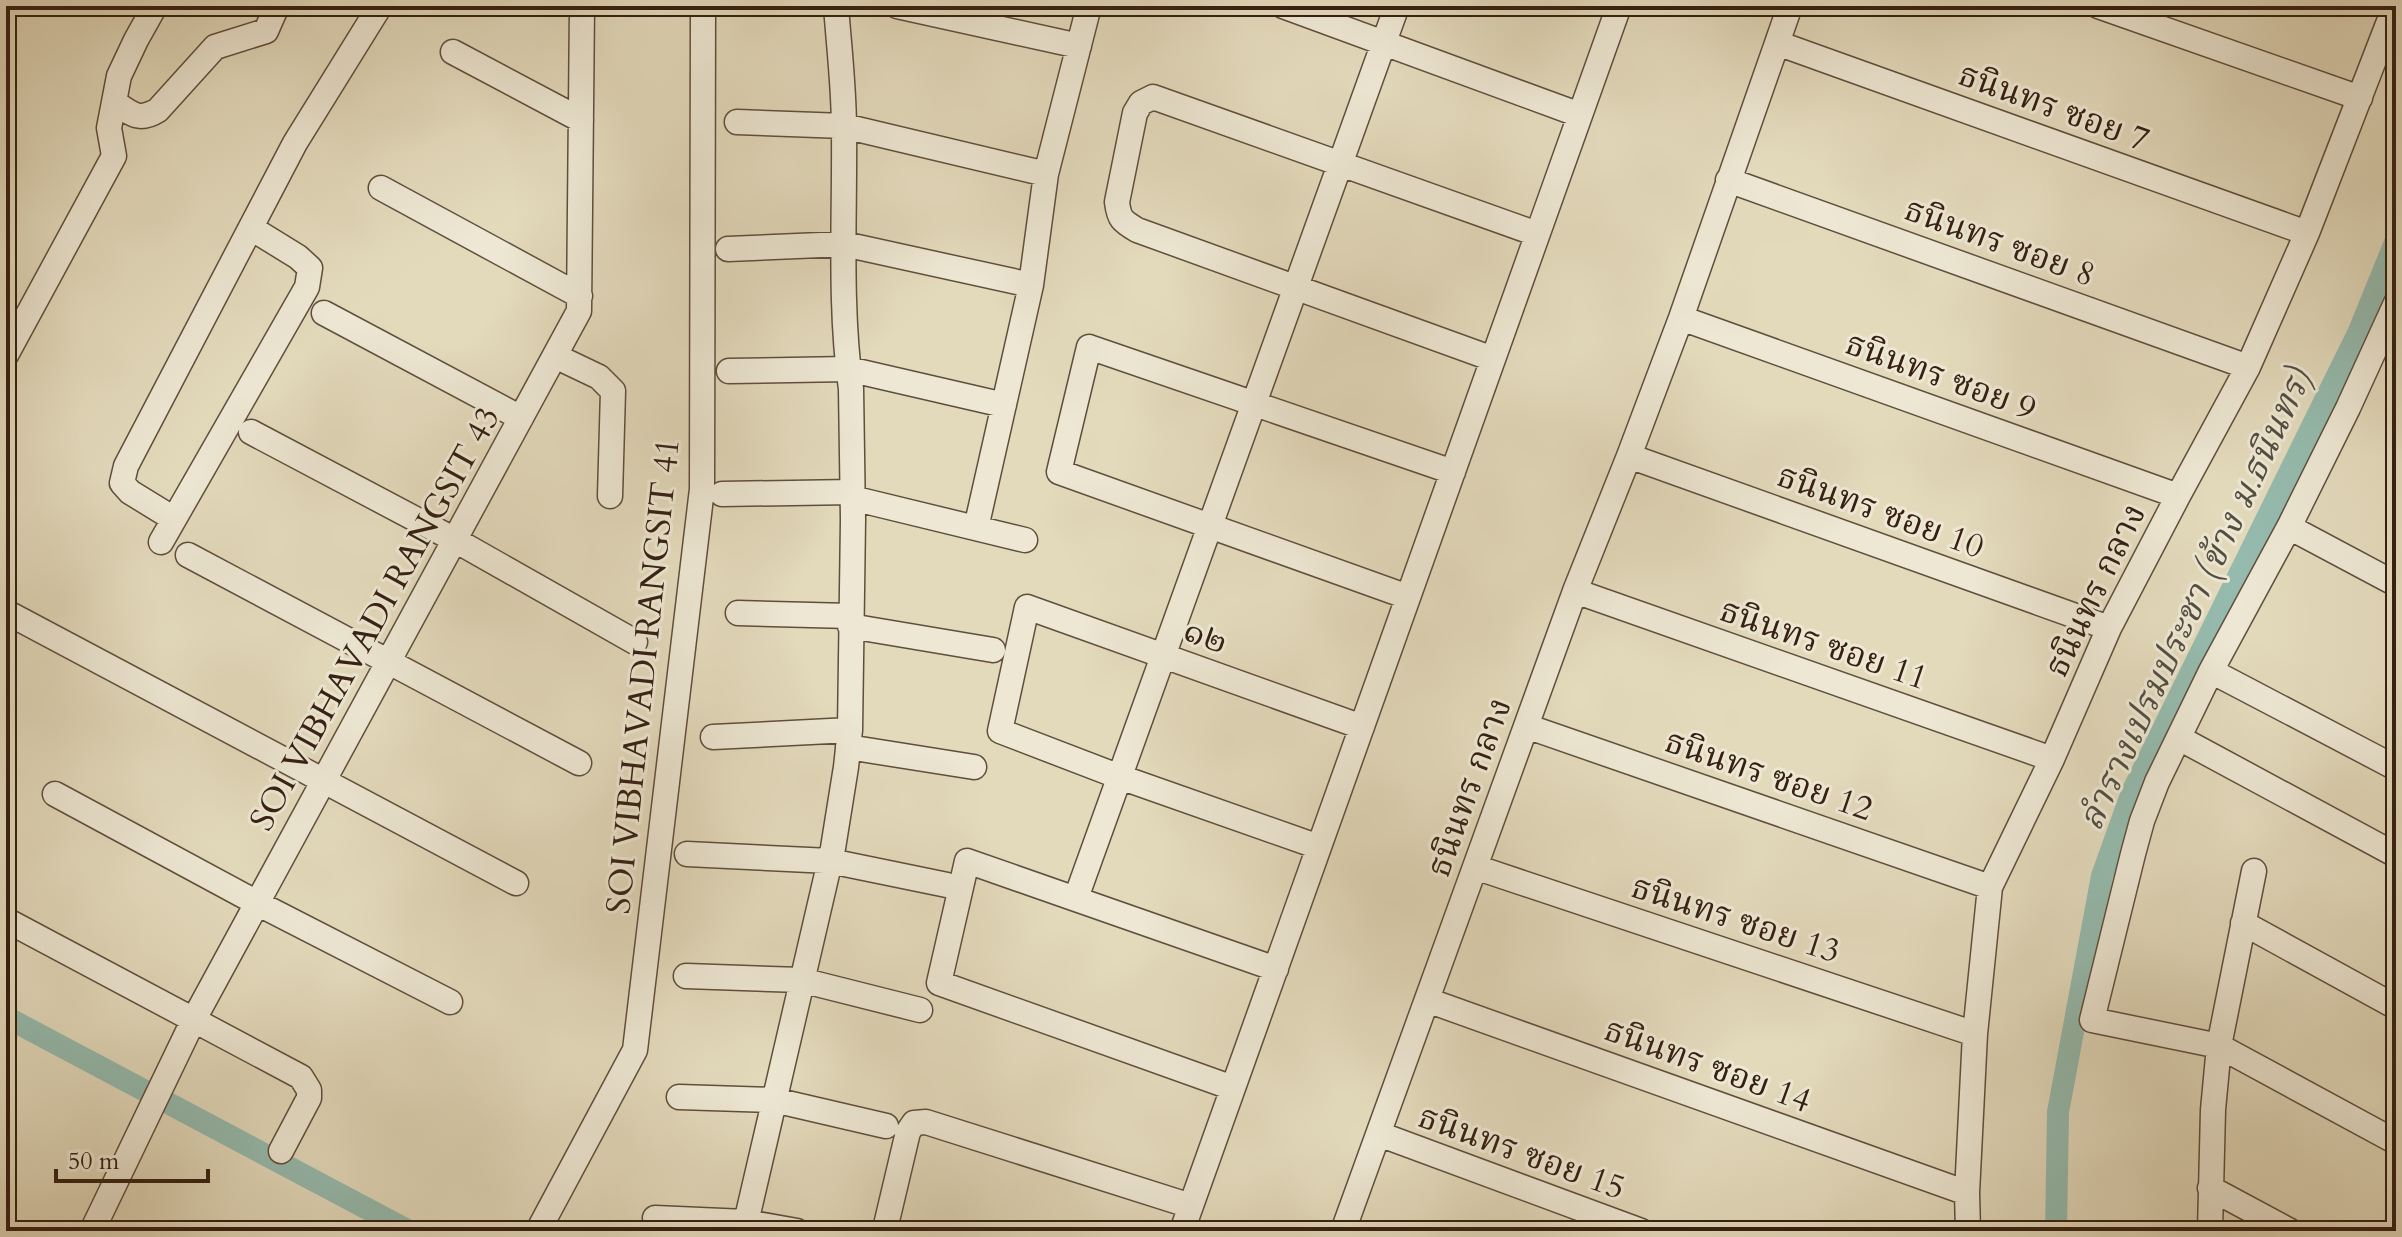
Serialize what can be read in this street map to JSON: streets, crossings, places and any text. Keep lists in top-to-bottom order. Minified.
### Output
{"streets":{"street":["ธนินทร ซอย 7","ธนินทร ซอย 8","ธนินทร ซอย 9","ธนินทร ซอย 10","ธนินทร กลาง","SOI VIBHAVADI RANGSIT 43","๑๒","ธนินทร ซอย 11","SOI VIBHAVADI RANGSIT 41","ธนินทร ซอย 12","ธนินทร ซอย 13","ธนินทร ซอย 14","ธนินทร ซอย 15"]},"crossings":[["ธนินทร ซอย 7","ธนินทร กลาง"],["ธนินทร ซอย 8","ธนินทร กลาง"],["ธนินทร ซอย 9","ธนินทร กลาง"],["ธนินทร ซอย 10","ธนินทร กลาง"],["ธนินทร กลาง","ธนินทร ซอย 11"],["ธนินทร กลาง","ธนินทร ซอย 12"],["ธนินทร กลาง","ธนินทร ซอย 13"],["ธนินทร กลาง","ธนินทร ซอย 14"],["ธนินทร กลาง","ธนินทร ซอย 15"]],"water":["ลำรางเปรมประชา (ข้าง ม.ธนินทร)"],"scale_bar":"50 m"}
